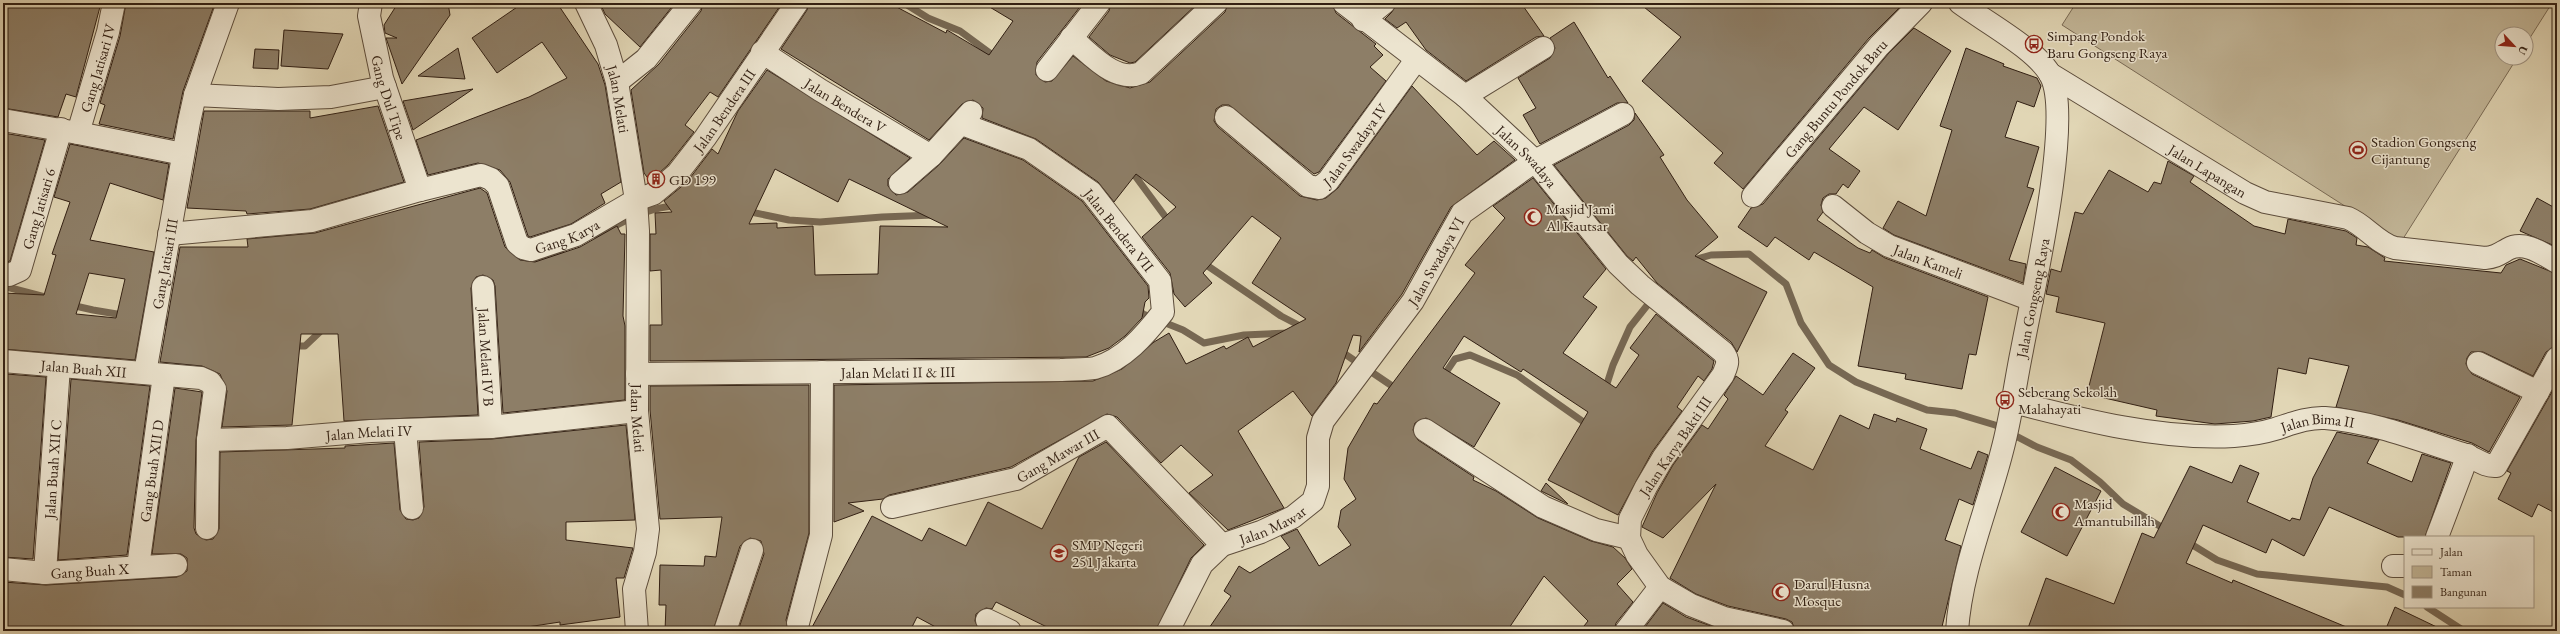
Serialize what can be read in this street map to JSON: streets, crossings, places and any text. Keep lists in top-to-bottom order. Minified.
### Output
{"streets":{"street":["Gang Jatisari IV","Gang Dul Tipe","Gang Buntu Pondok Baru","Jalan Melati","Jalan Bendera V","Jalan Bendera III","Jalan Swadaya IV","Jalan Swadaya","Jalan Lapangan","Gang Jatisari 6","Jalan Bendera VII","Gang Karya","Jalan Swadaya VI","Jalan Kameli","Gang Jatisari III","Jalan Gongseng Raya","Jalan Melati IV B","Jalan Buah XII","Jalan Melati II & III","Jalan Bima II","Jalan Melati IV","Jalan Karya Bakti III","Gang Mawar III","Jalan Buah XII C","Gang Buah XII D","Jalan Mawar","Gang Buah X"]},"crossings":[["Gang Jatisari IV","Gang Jatisari 6"],["Gang Dul Tipe","Gang Karya"],["Jalan Melati","Jalan Bendera III"],["Jalan Melati","Gang Karya"],["Jalan Melati","Jalan Melati II & III"],["Jalan Melati","Jalan Melati IV"],["Jalan Bendera V","Jalan Bendera III"],["Jalan Bendera V","Jalan Bendera VII"],["Jalan Bendera III","Gang Karya"],["Jalan Swadaya IV","Jalan Swadaya"],["Jalan Swadaya","Jalan Swadaya VI"],["Jalan Swadaya","Jalan Karya Bakti III"],["Jalan Lapangan","Jalan Gongseng Raya"],["Jalan Bendera VII","Jalan Melati II & III"],["Gang Karya","Gang Jatisari III"],["Jalan Swadaya VI","Jalan Mawar"],["Jalan Kameli","Jalan Gongseng Raya"],["Gang Jatisari III","Jalan Buah XII"],["Gang Jatisari III","Gang Buah XII D"],["Jalan Gongseng Raya","Jalan Bima II"],["Jalan Melati IV B","Jalan Melati IV"],["Jalan Buah XII","Jalan Buah XII C"],["Jalan Buah XII","Gang Buah XII D"],["Gang Mawar III","Jalan Mawar"],["Jalan Buah XII C","Gang Buah X"],["Gang Buah XII D","Gang Buah X"]],"places":{"bus stop":["Simpang Pondok Baru Gongseng Raya","Seberang Sekolah Malahayati"],"sports":["Stadion Gongseng Cijantung"],"building":["GD 199"],"mosque":["Masjid Jami Al Kautsar","Masjid Amantubillah","Darul Husna Mosque"],"school or university":["SMP Negeri 251 Jakarta"]},"legend":["Jalan","Taman","Bangunan"],"north":"bottom right"}
